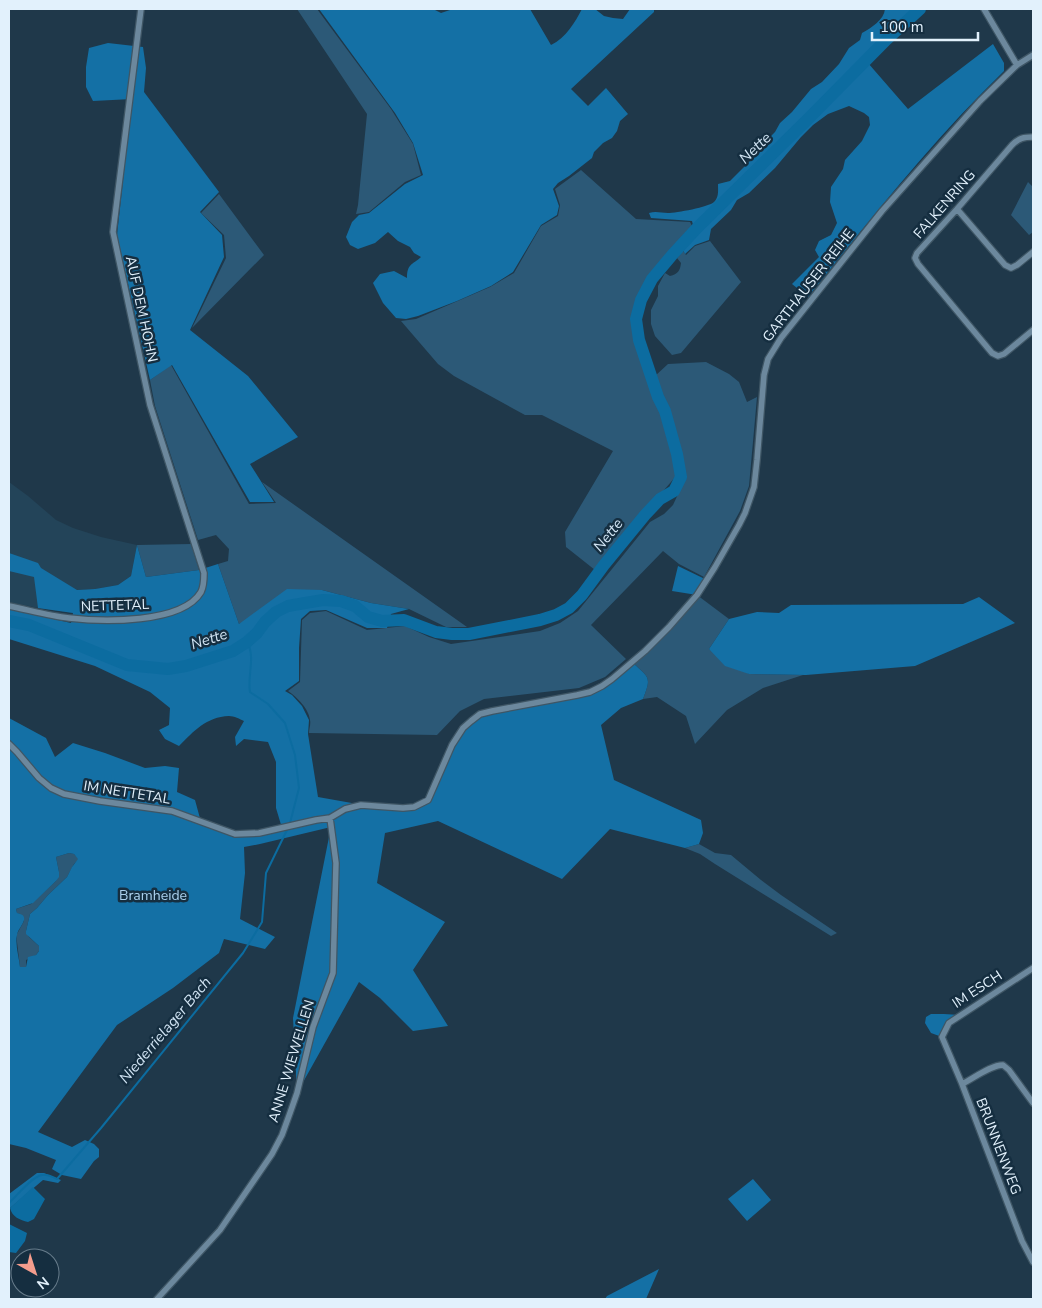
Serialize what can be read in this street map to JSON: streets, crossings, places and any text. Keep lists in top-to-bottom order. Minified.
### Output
{"streets":{"street":["FALKENRING","GARTHAUSER REIHE","AUF DEM HOHN","NETTETAL","IM NETTETAL","IM ESCH","ANNE WIEWELLEN","BRUNNENWEG"]},"crossings":[["GARTHAUSER REIHE","IM NETTETAL"],["GARTHAUSER REIHE","ANNE WIEWELLEN"],["AUF DEM HOHN","NETTETAL"],["IM ESCH","BRUNNENWEG"]],"water":["Nette","Niederrielager Bach"],"parks":["Bramheide"],"scale_bar":"100 m","north":"bottom right"}
